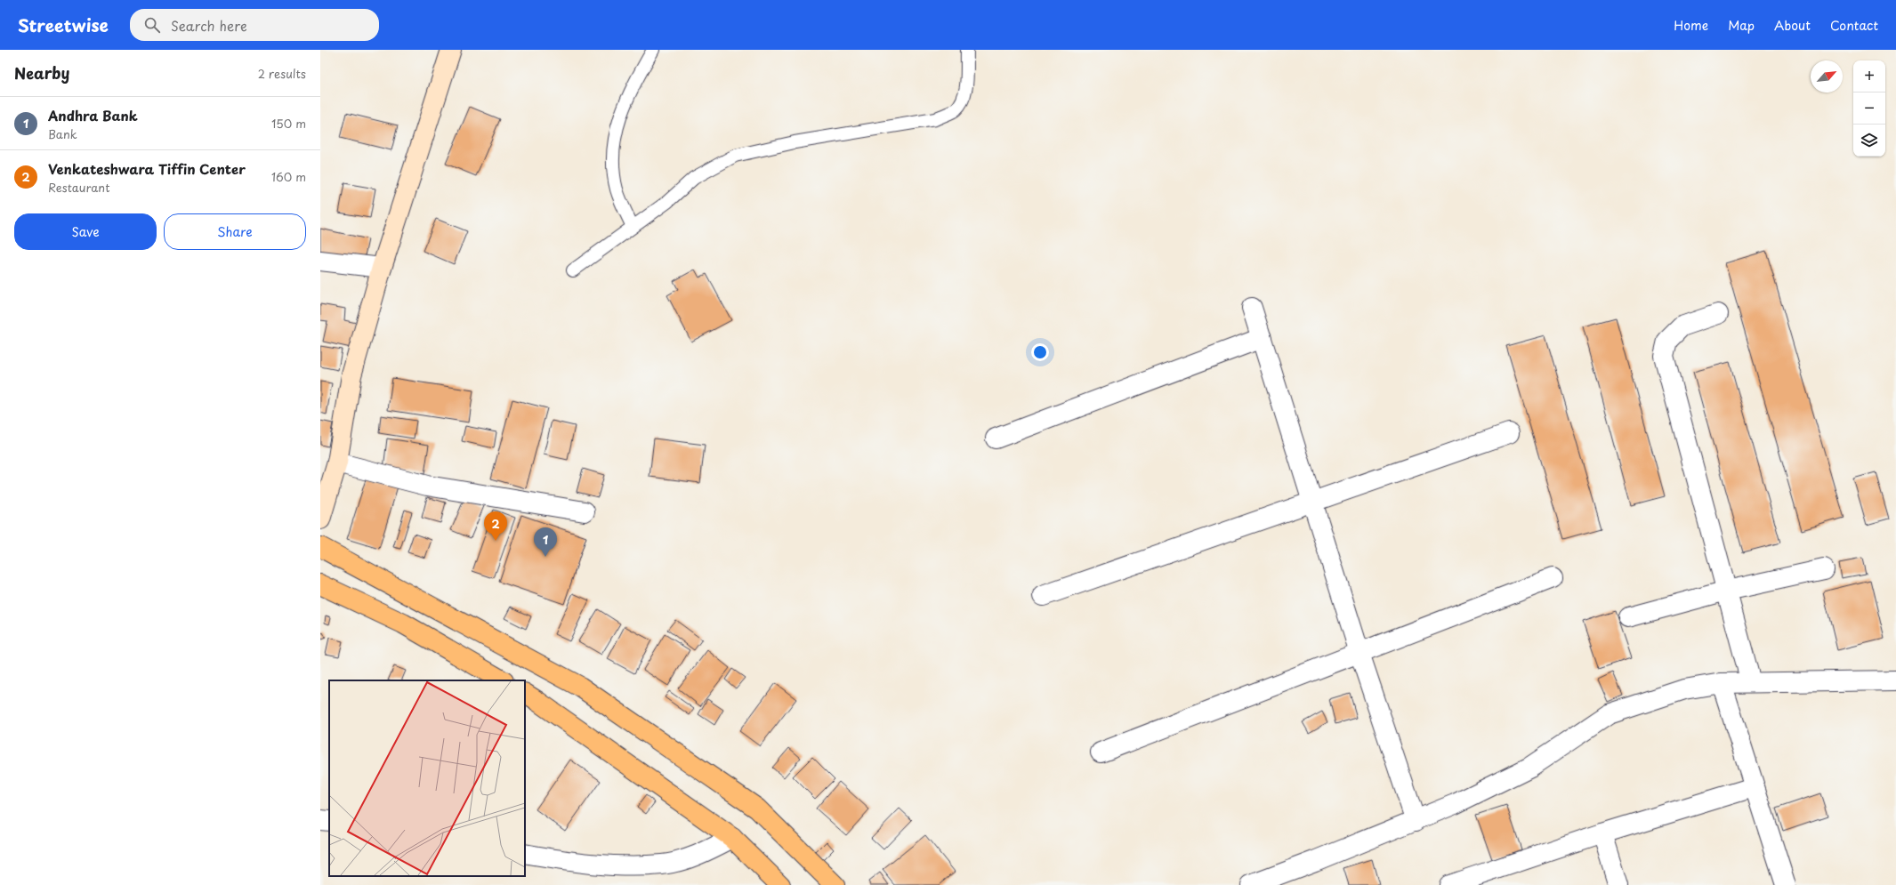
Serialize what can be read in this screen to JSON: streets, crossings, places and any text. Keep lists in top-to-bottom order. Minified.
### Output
{"north":"top right","page":{"header":"Streetwise","search":"Search here","nav":["Home","Map","About","Contact"],"heading":["Nearby","2 results"],"map_buttons":["+","−"],"list":[{"mark":"1","name":"Andhra Bank","note":"Bank","value":"150 m"},{"mark":"2","name":"Venkateshwara Tiffin Center","note":"Restaurant","value":"160 m"}],"buttons":["Save","Share"],"pins":["2","1"]}}
